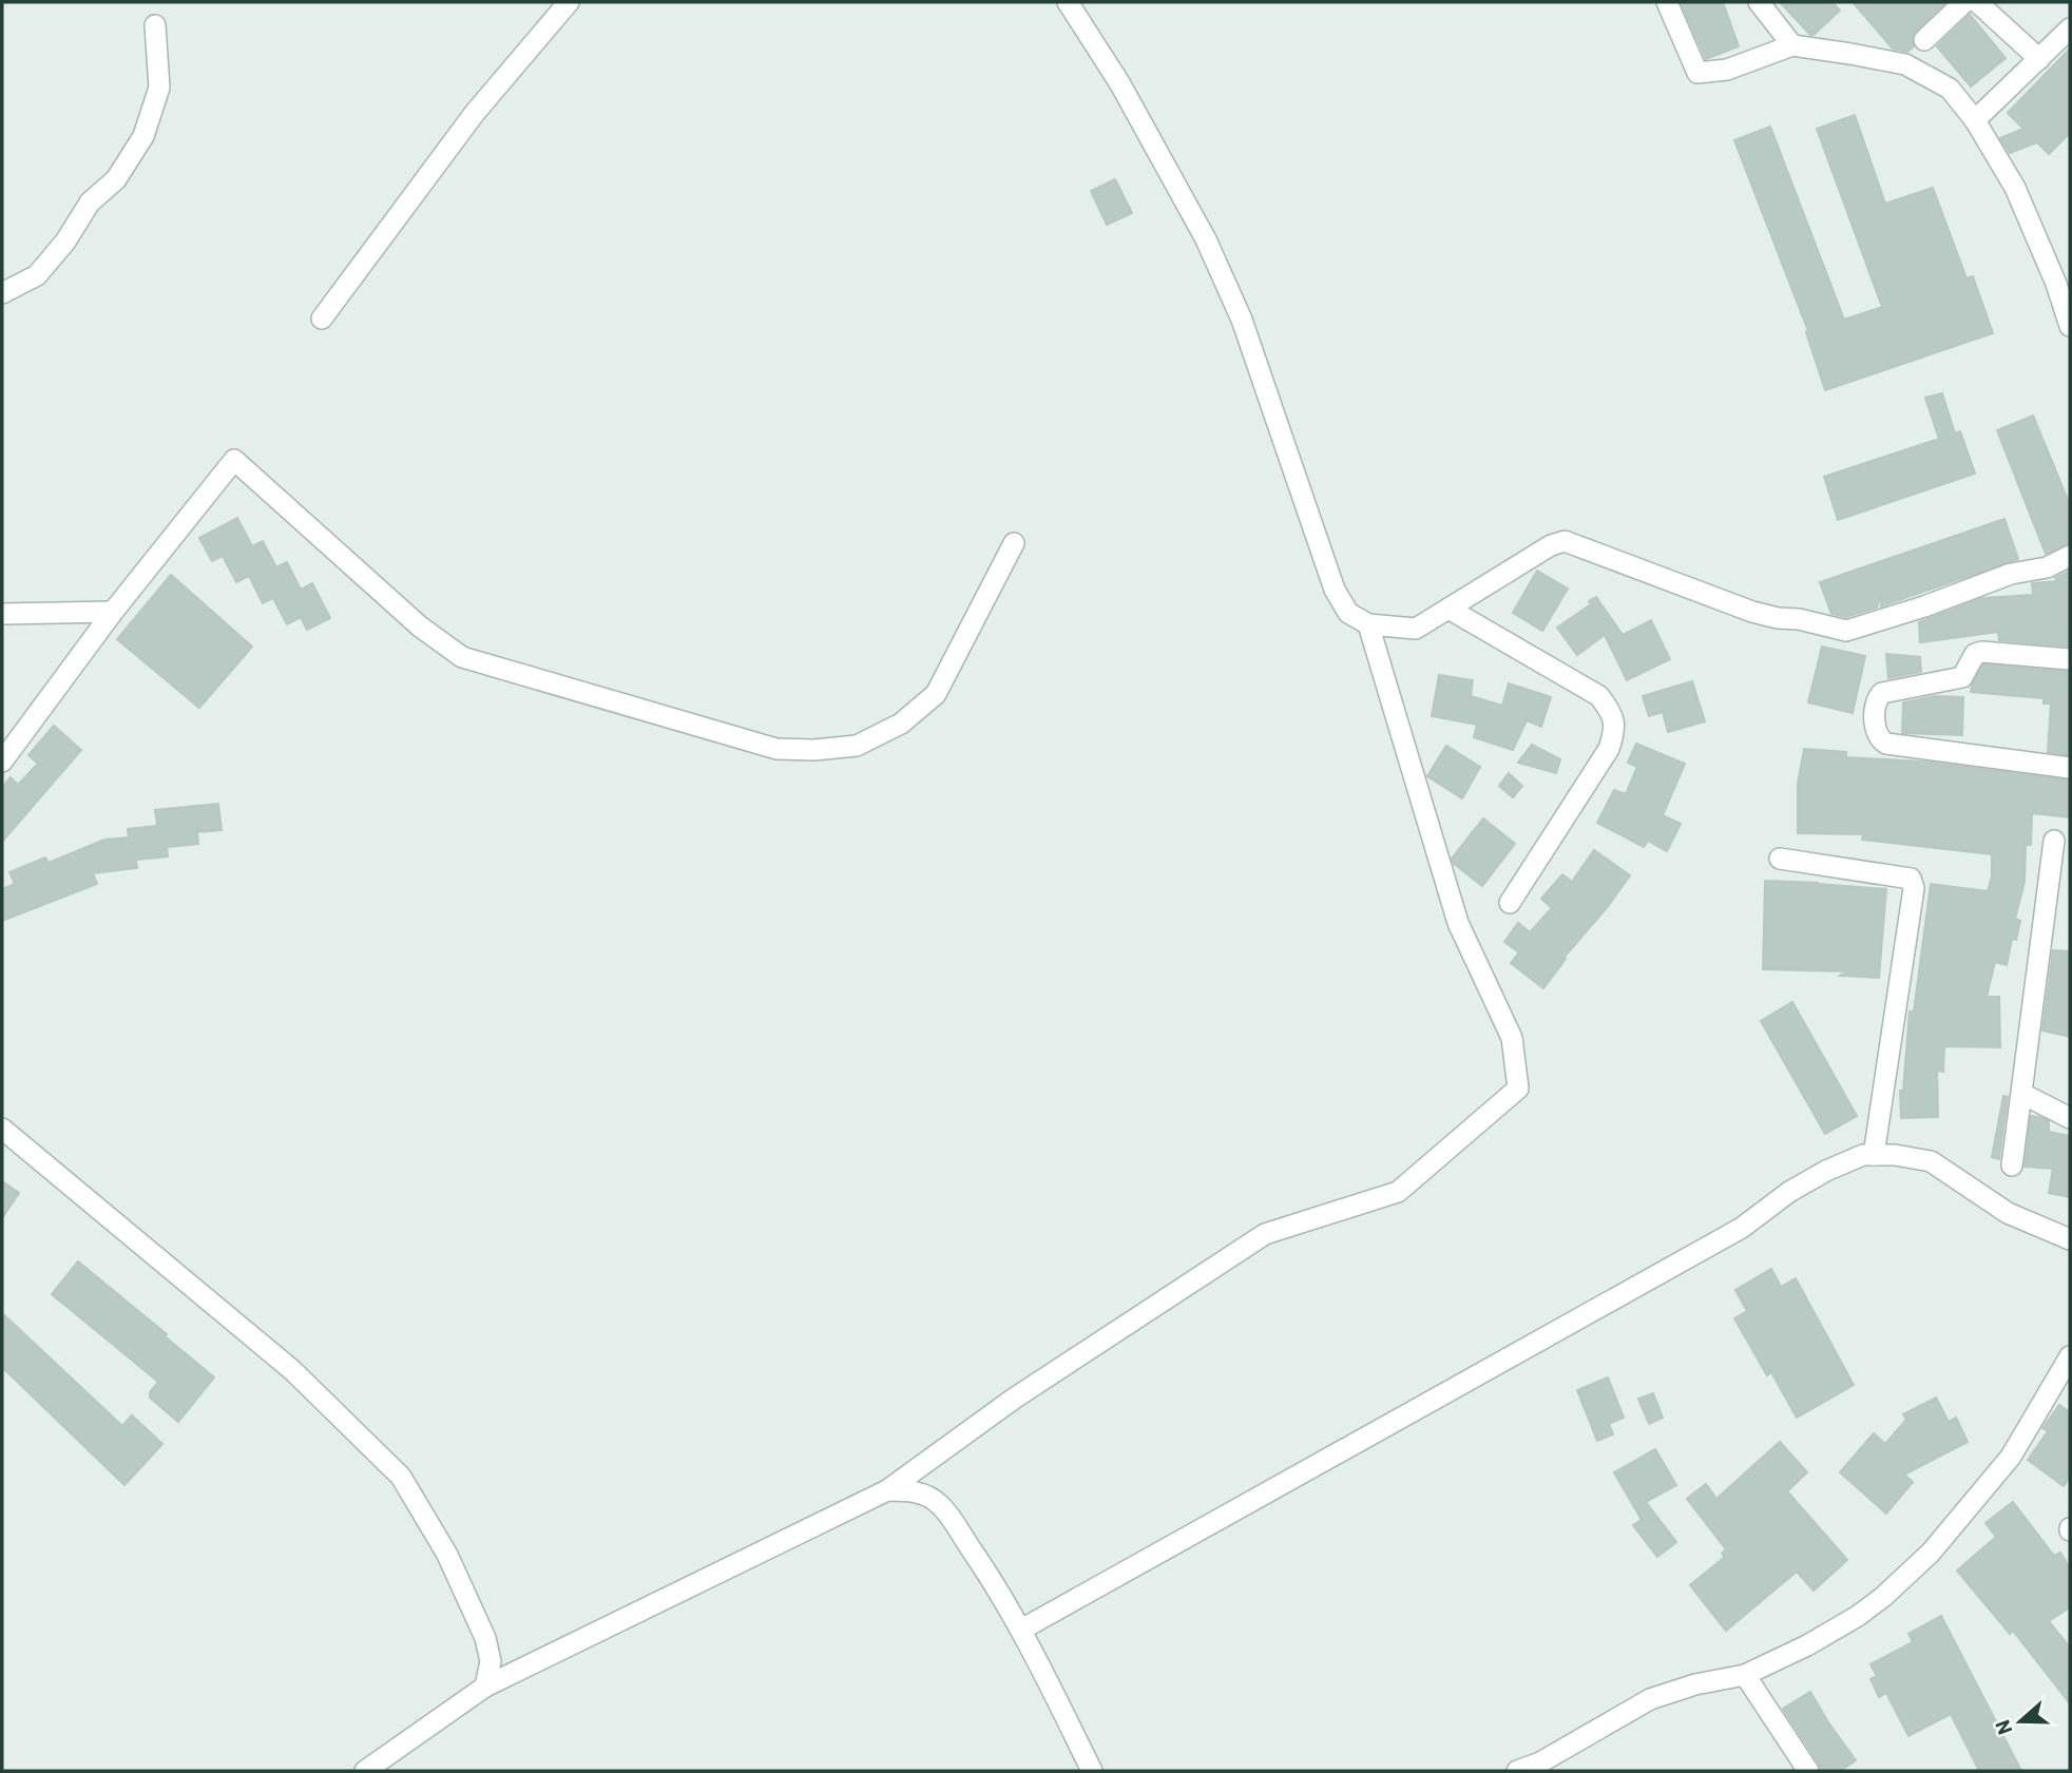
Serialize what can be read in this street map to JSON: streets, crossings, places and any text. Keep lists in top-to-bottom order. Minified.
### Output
{"north":"left"}
